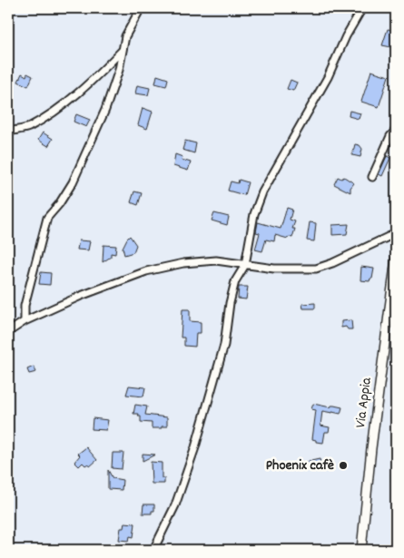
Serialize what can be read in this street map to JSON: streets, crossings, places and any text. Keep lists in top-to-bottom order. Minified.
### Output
{"streets":{"main road":["Via Appia"]},"places":["Phoenix cafè"]}
